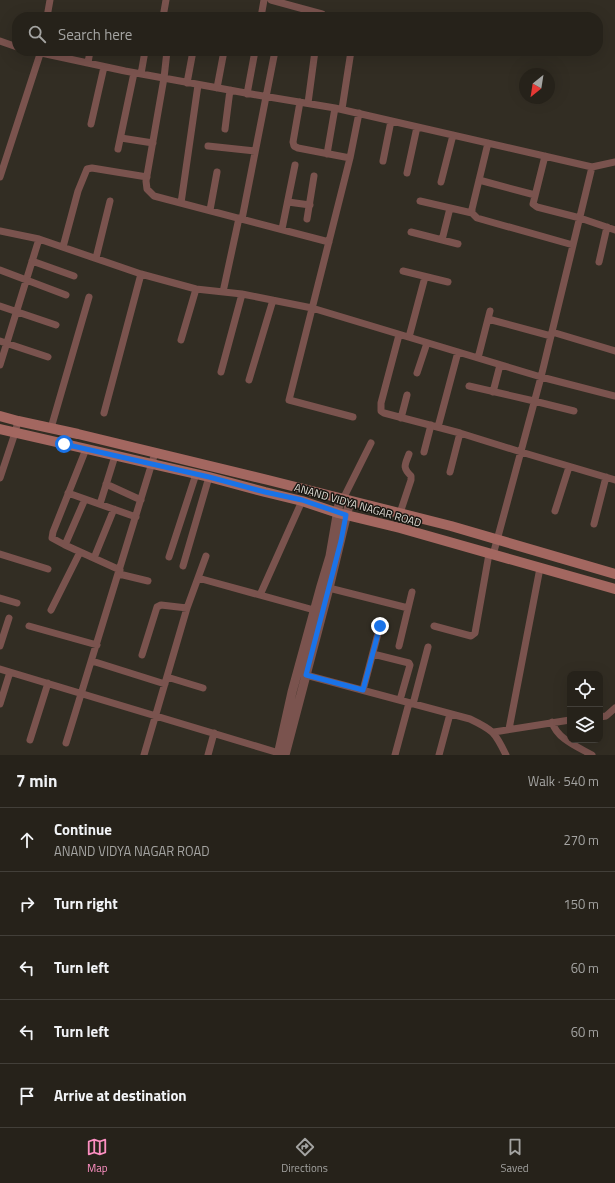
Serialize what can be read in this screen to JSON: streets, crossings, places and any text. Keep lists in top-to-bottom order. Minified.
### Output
{"streets":{"main road":["ANAND VIDYA NAGAR ROAD"]},"north":"bottom left","page":{"search":"Search here","heading":["7 min","Walk · 540 m"],"list":[["Continue","ANAND VIDYA NAGAR ROAD","270 m"],["Turn right","150 m"],["Turn left","60 m"],["Turn left","60 m"],"Arrive at destination"],"nav":["Map","Directions","Saved"]}}
